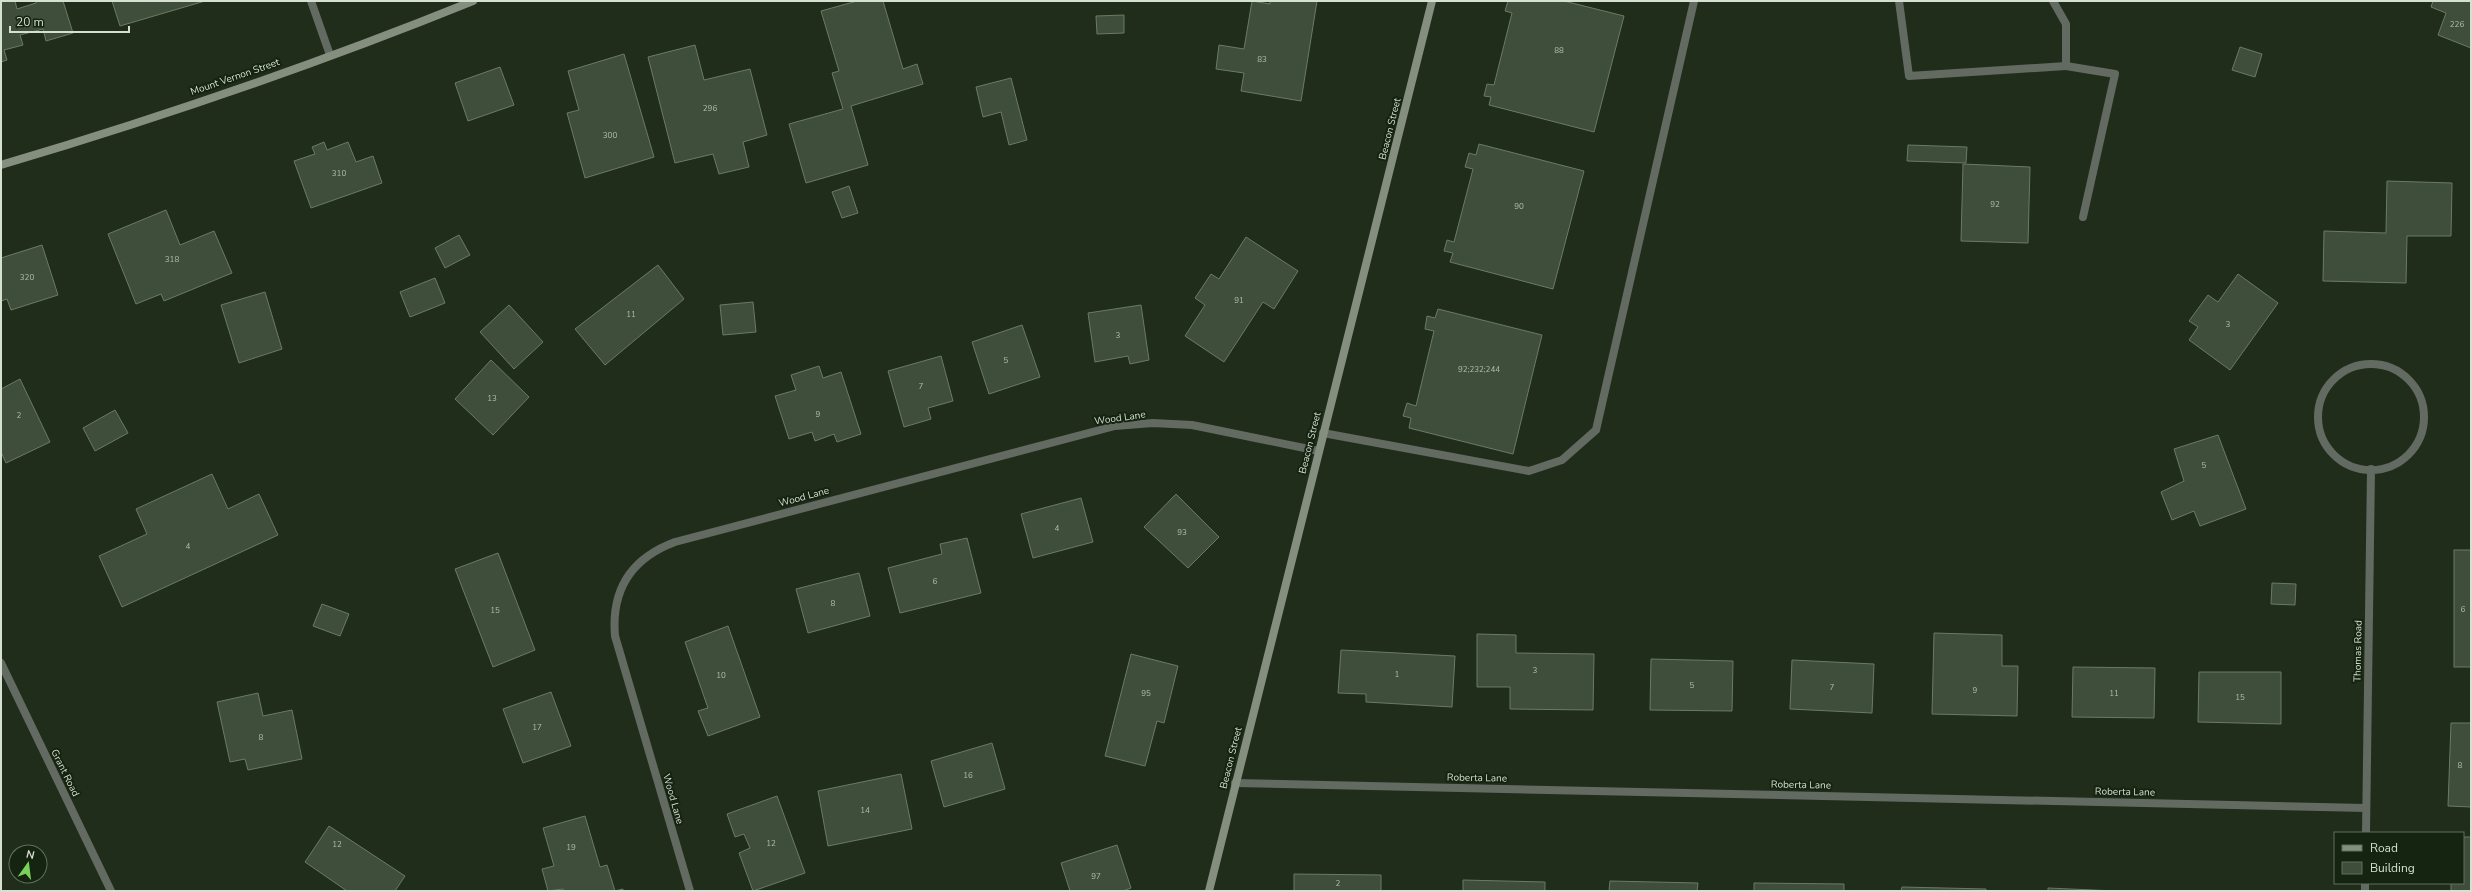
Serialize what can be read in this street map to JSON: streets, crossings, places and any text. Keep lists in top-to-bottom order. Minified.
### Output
{"streets":{"main road":["Mount Vernon Street","Beacon Street"],"street":["Wood Lane","Thomas Road","Grant Road","Roberta Lane"]},"crossings":[["Beacon Street","Wood Lane"],["Beacon Street","Roberta Lane"],["Thomas Road","Roberta Lane"]],"house_numbers":["226","88","83","296","300","310","92","90","318","320","91","11","3","3","5","92;232;244","7","13","9","2","5","4","93","4","6","8","6","15","3","1","10","5","7","9","95","11","15","17","8","8","16","14","12","12","19","97","2"],"legend":["Road","Building"],"scale_bar":"20 m","north":"top"}
